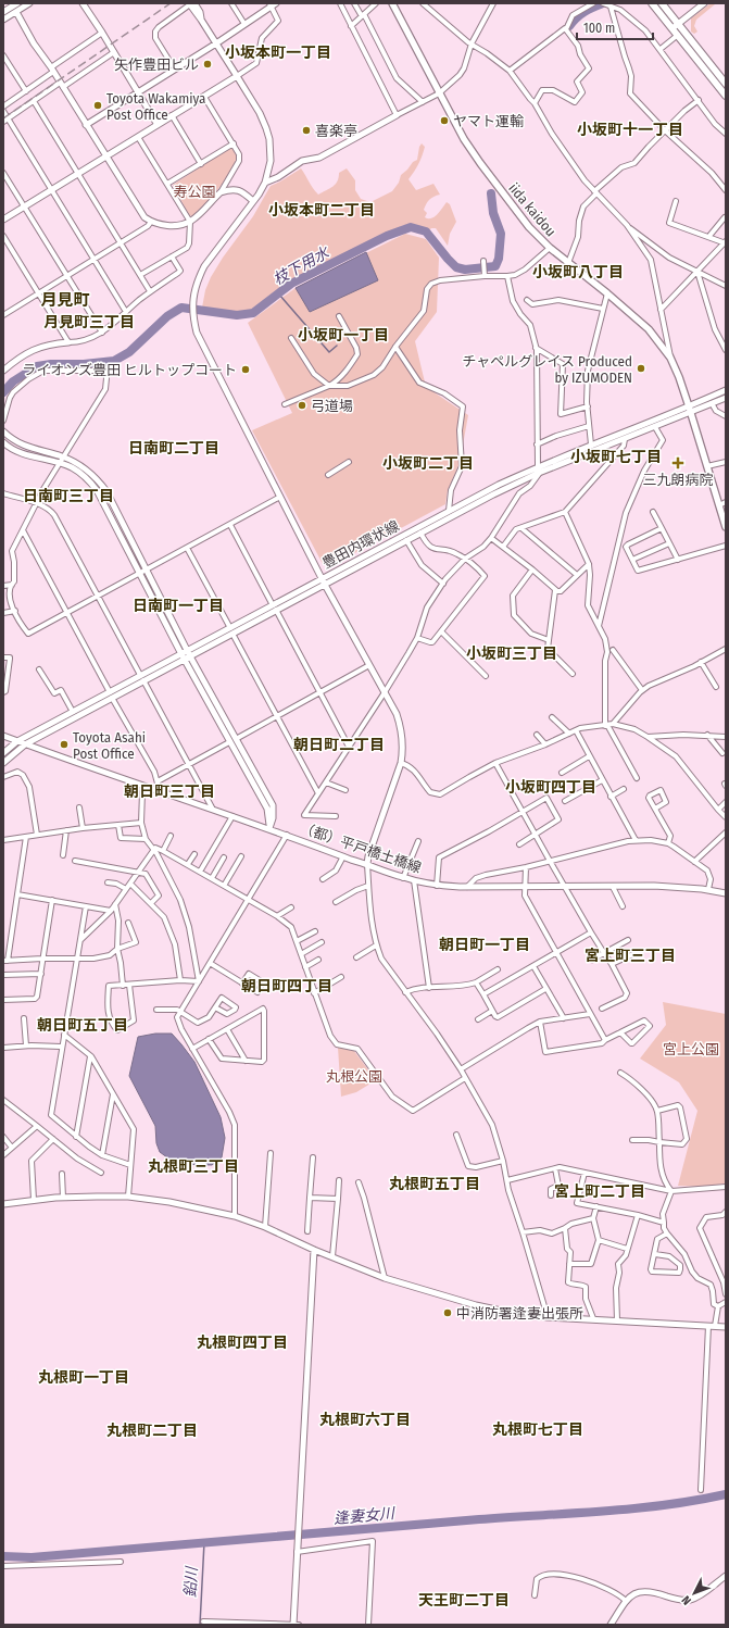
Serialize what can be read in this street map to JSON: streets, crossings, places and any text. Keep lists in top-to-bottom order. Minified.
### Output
{"streets":{"main road":["iida kaidou"],"street":["豊田内環状線","（都）平戸橋土橋線"]},"crossings":[["iida kaidou","豊田内環状線"],["豊田内環状線","（都）平戸橋土橋線"]],"districts":["小坂本町一丁目","小坂町十一丁目","小坂本町二丁目","小坂町八丁目","月見町","月見町三丁目","小坂町一丁目","日南町二丁目","小坂町七丁目","小坂町二丁目","日南町三丁目","日南町一丁目","小坂町三丁目","朝日町二丁目","小坂町四丁目","朝日町三丁目","朝日町一丁目","宮上町三丁目","朝日町四丁目","朝日町五丁目","丸根町三丁目","丸根町五丁目","宮上町二丁目","丸根町四丁目","丸根町一丁目","丸根町六丁目","丸根町七丁目","丸根町二丁目","天王町二丁目"],"water":["枝下用水","逢妻女川","鉛川"],"parks":["寿公園","宮上公園","丸根公園"],"places":{"other":["矢作豊田ビル","Toyota Wakamiya Post Office","ヤマト運輸","喜楽亭","チャペルグレイス Produced by IZUMODEN","ライオンズ豊田 ヒルトップコート","弓道場","Toyota Asahi Post Office","中消防署逢妻出張所"],"health":["三九朗病院"]},"scale_bar":"100 m","north":"bottom left"}
